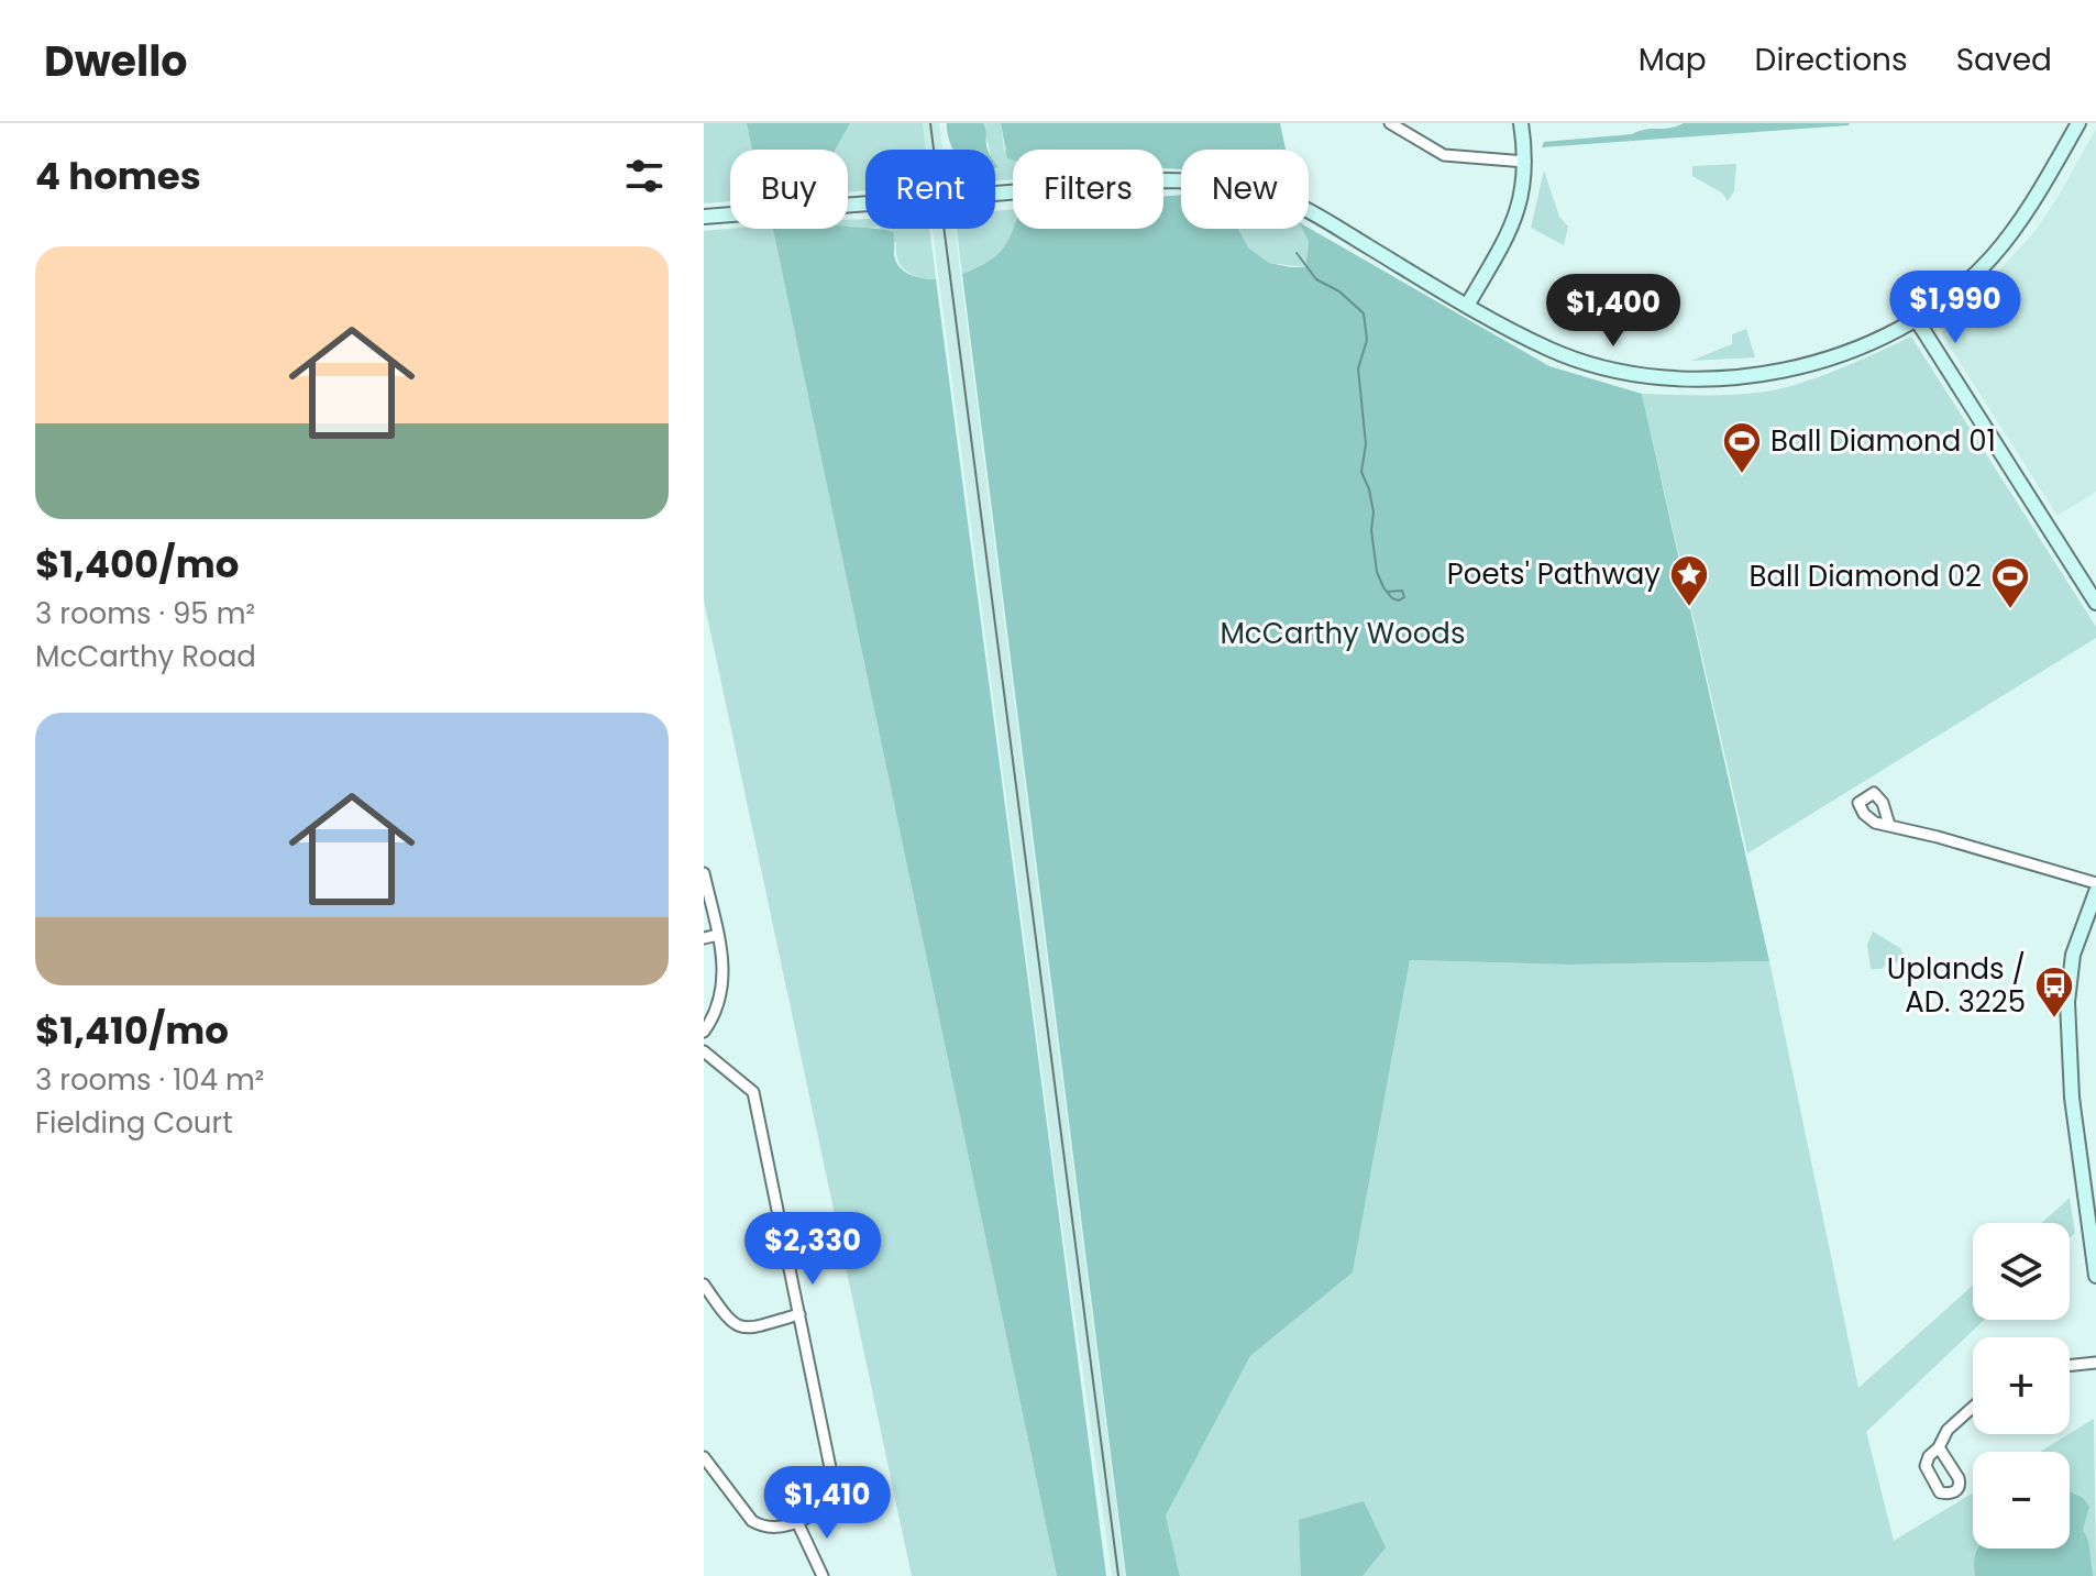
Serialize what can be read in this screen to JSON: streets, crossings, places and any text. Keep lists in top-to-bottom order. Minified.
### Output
{"parks":["McCarthy Woods"],"places":{"sports":["Ball Diamond 01","Ball Diamond 02"],"place":["Poets' Pathway"],"bus stop":["Uplands / AD. 3225"]},"page":{"header":"Dwello","nav":["Map","Directions","Saved"],"heading":"4 homes","chip":["Buy","Rent","Filters","New"],"list":[{"name":"$1,400/mo","note":"3 rooms · 95 m² · McCarthy Road"},{"name":"$1,410/mo","note":"3 rooms · 104 m² · Fielding Court"}],"price":["$1,990","$1,400","$2,330","$1,410"],"map_buttons":["+","−"]}}
